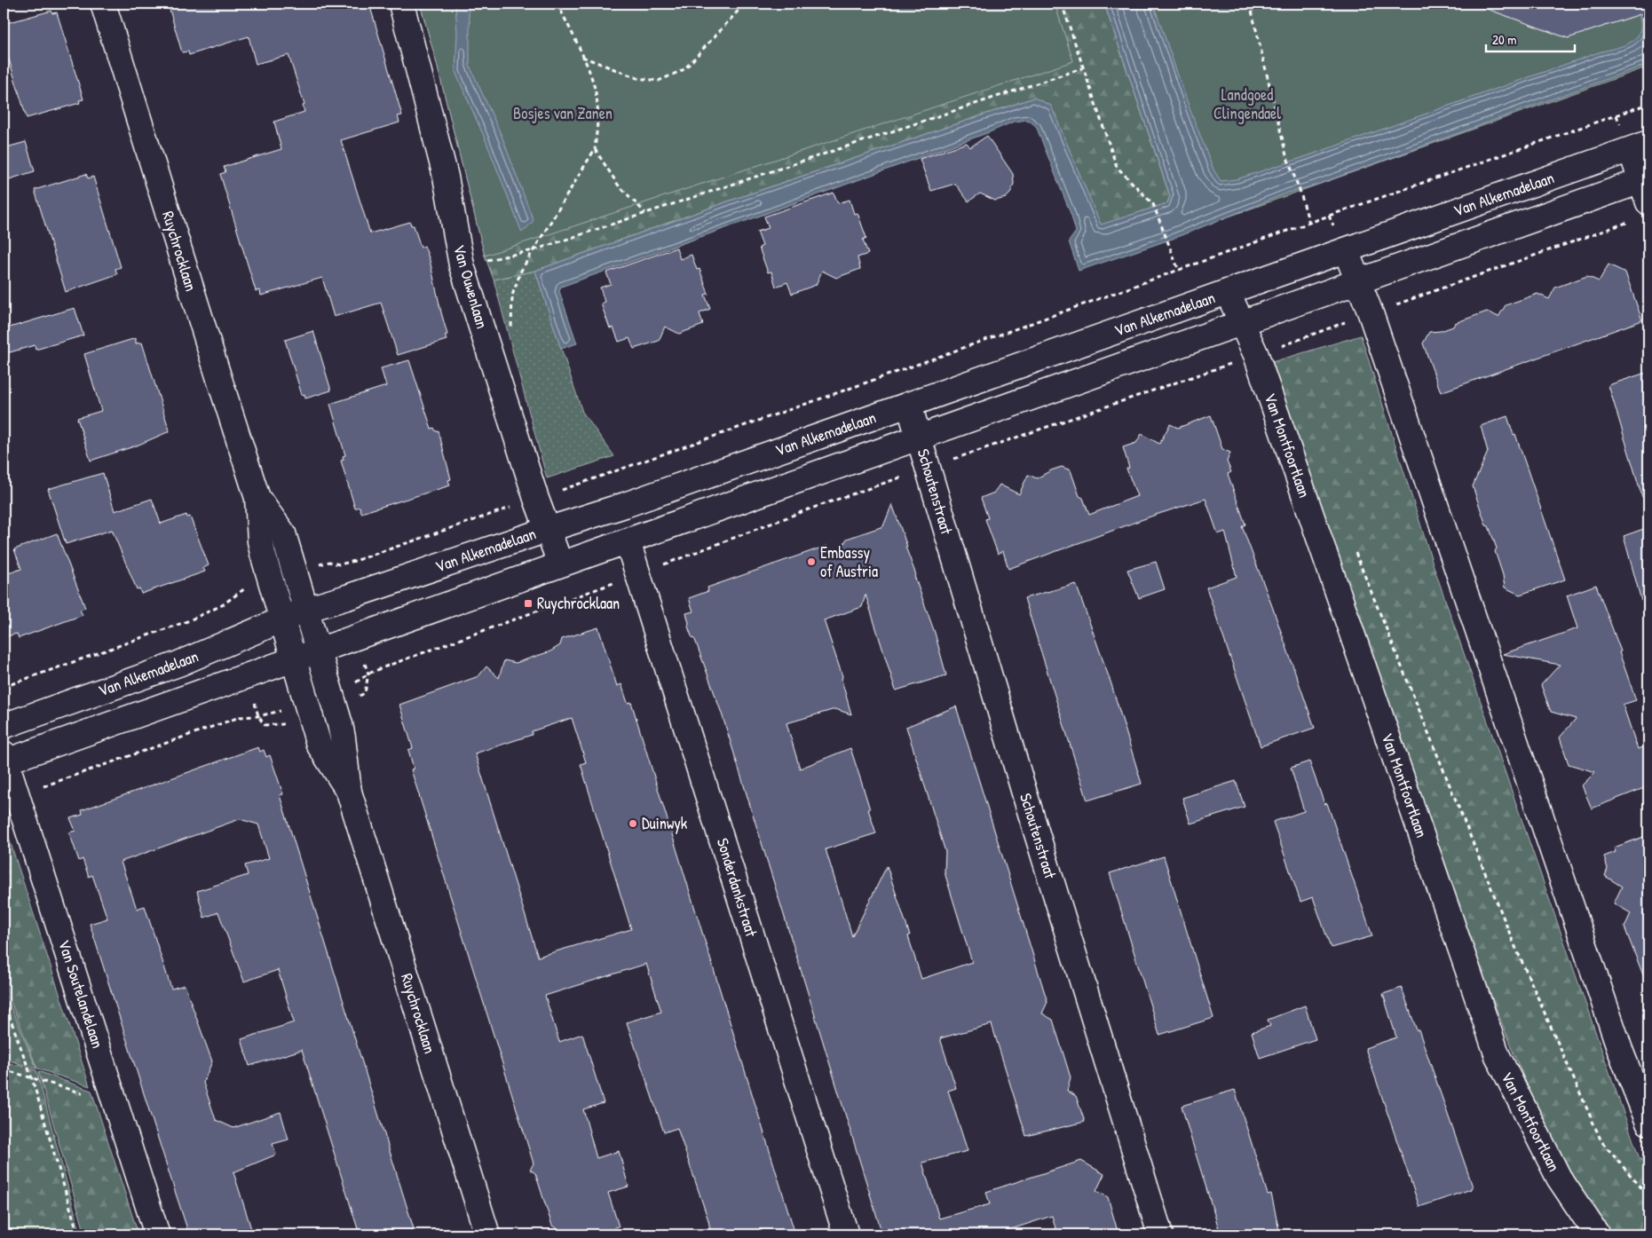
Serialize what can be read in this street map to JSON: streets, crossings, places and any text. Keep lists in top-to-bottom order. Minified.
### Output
{"streets":{"street":["Van Alkemadelaan","Ruychrocklaan","Van Ouwenlaan","Van Montfoortlaan","Schoutenstraat","Sonderdankstraat","Van Soutelandelaan"]},"crossings":[["Van Alkemadelaan","Ruychrocklaan"],["Van Alkemadelaan","Van Ouwenlaan"],["Van Alkemadelaan","Van Montfoortlaan"],["Van Alkemadelaan","Schoutenstraat"],["Van Alkemadelaan","Sonderdankstraat"],["Van Alkemadelaan","Van Soutelandelaan"]],"parks":["Landgoed Clingendael","Bosjes van Zanen"],"places":{"other":["Embassy of Austria","Duinwyk"],"transit":["Ruychrocklaan"]},"scale_bar":"20 m"}
